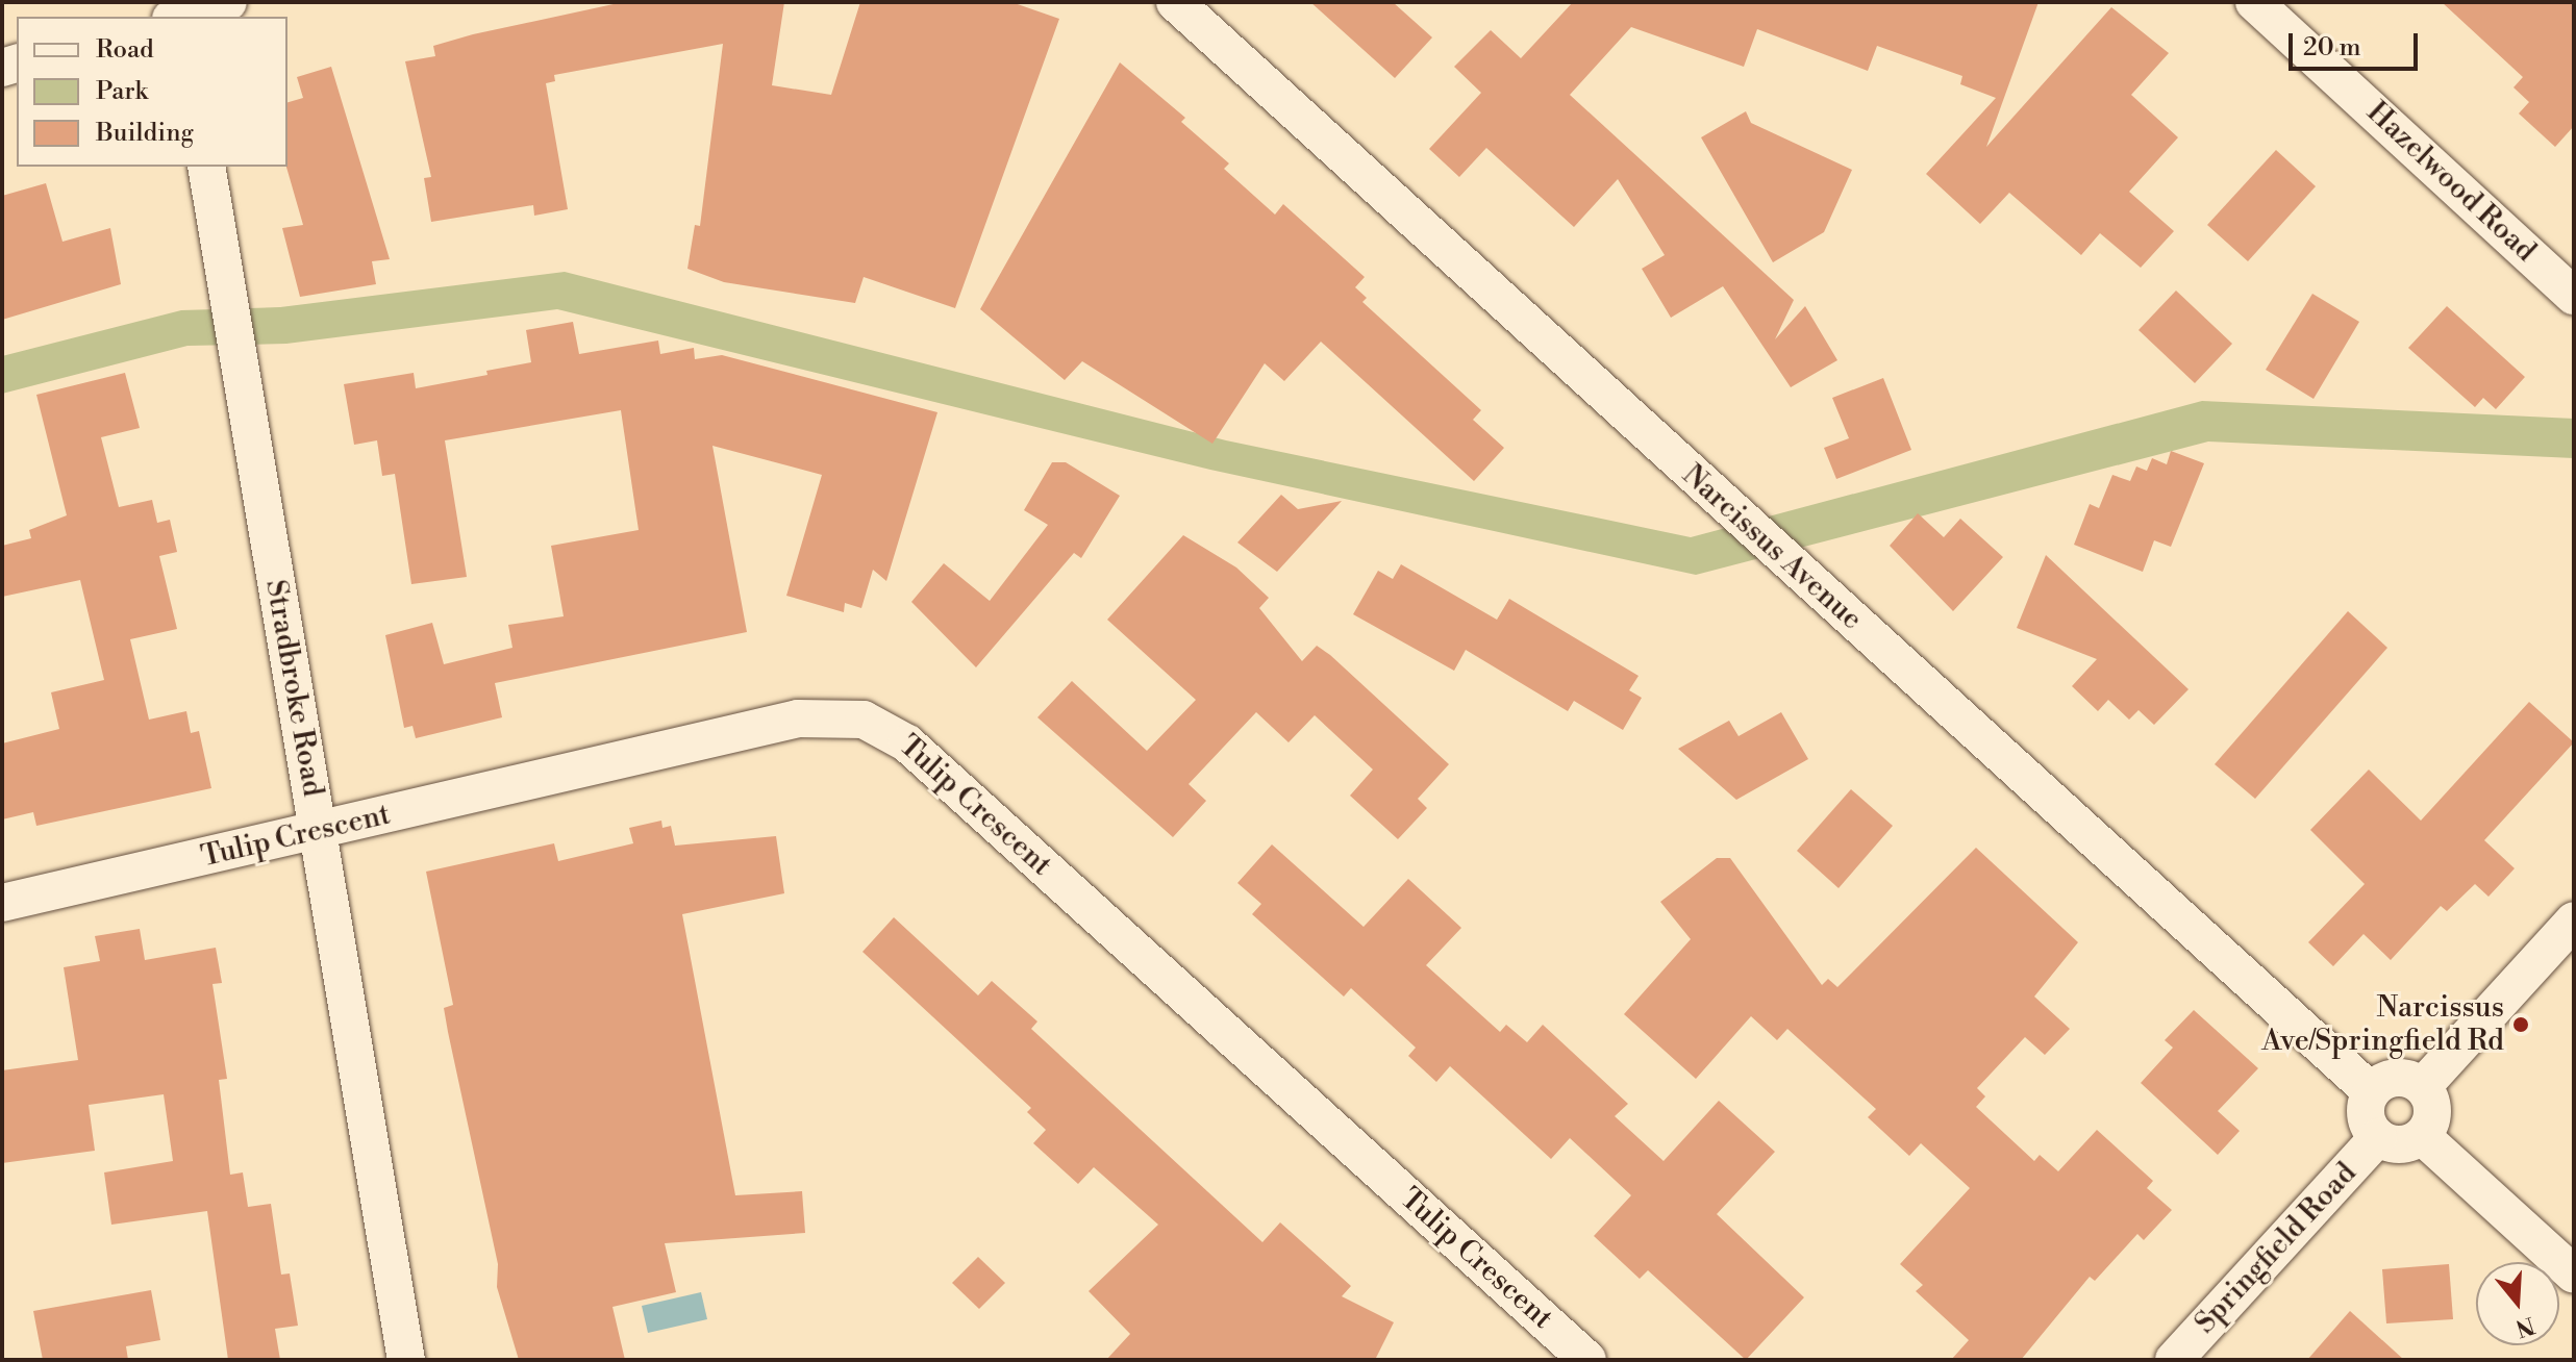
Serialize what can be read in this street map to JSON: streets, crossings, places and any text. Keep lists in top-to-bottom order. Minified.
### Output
{"streets":{"street":["Hazelwood Road","Narcissus Avenue","Stradbroke Road","Tulip Crescent","Springfield Road"]},"crossings":[["Narcissus Avenue","Springfield Road"],["Stradbroke Road","Tulip Crescent"]],"places":["Narcissus Ave/Springfield Rd"],"legend":["Road","Park","Building"],"scale_bar":"20 m","north":"bottom"}
